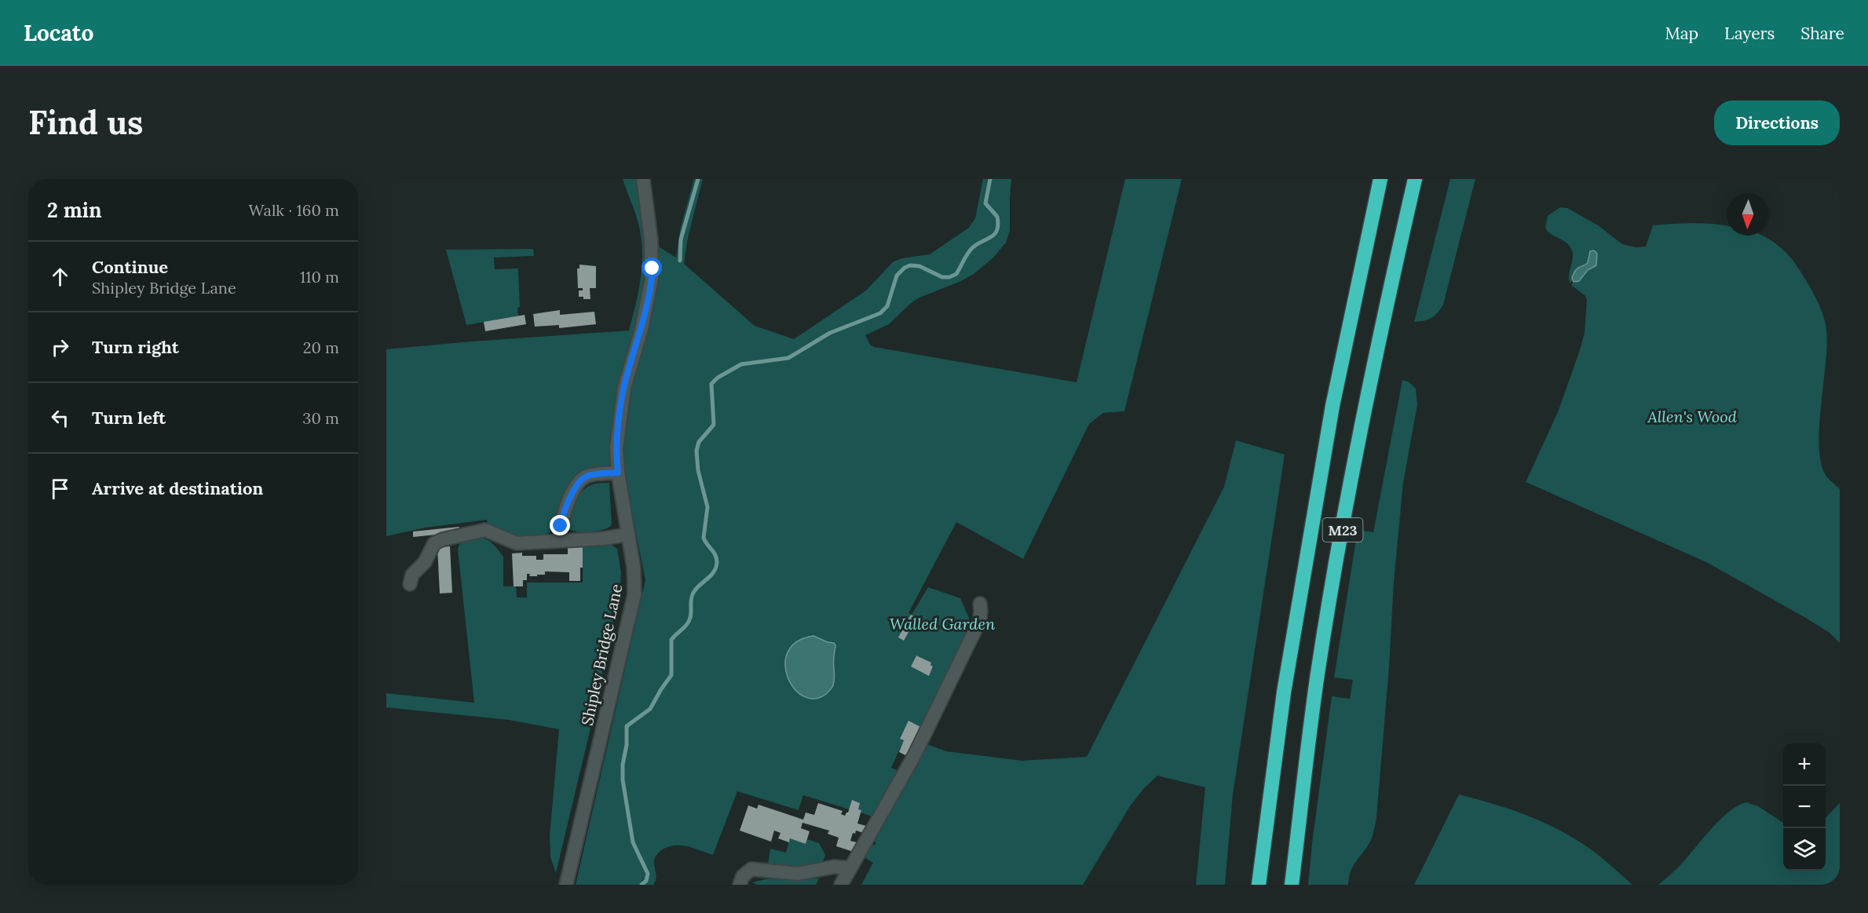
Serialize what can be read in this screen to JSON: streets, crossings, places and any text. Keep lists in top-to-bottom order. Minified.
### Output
{"streets":{"highway":["M23"],"street":["Shipley Bridge Lane"]},"parks":["Allen's Wood","Walled Garden"],"north":"bottom","page":{"header":"Locato","nav":["Map","Layers","Share"],"buttons":"Directions","title":"Find us","heading":["2 min","Walk · 160 m"],"list":[["Continue","Shipley Bridge Lane","110 m"],["Turn right","20 m"],["Turn left","30 m"],"Arrive at destination"],"map_buttons":["+","−"]}}
